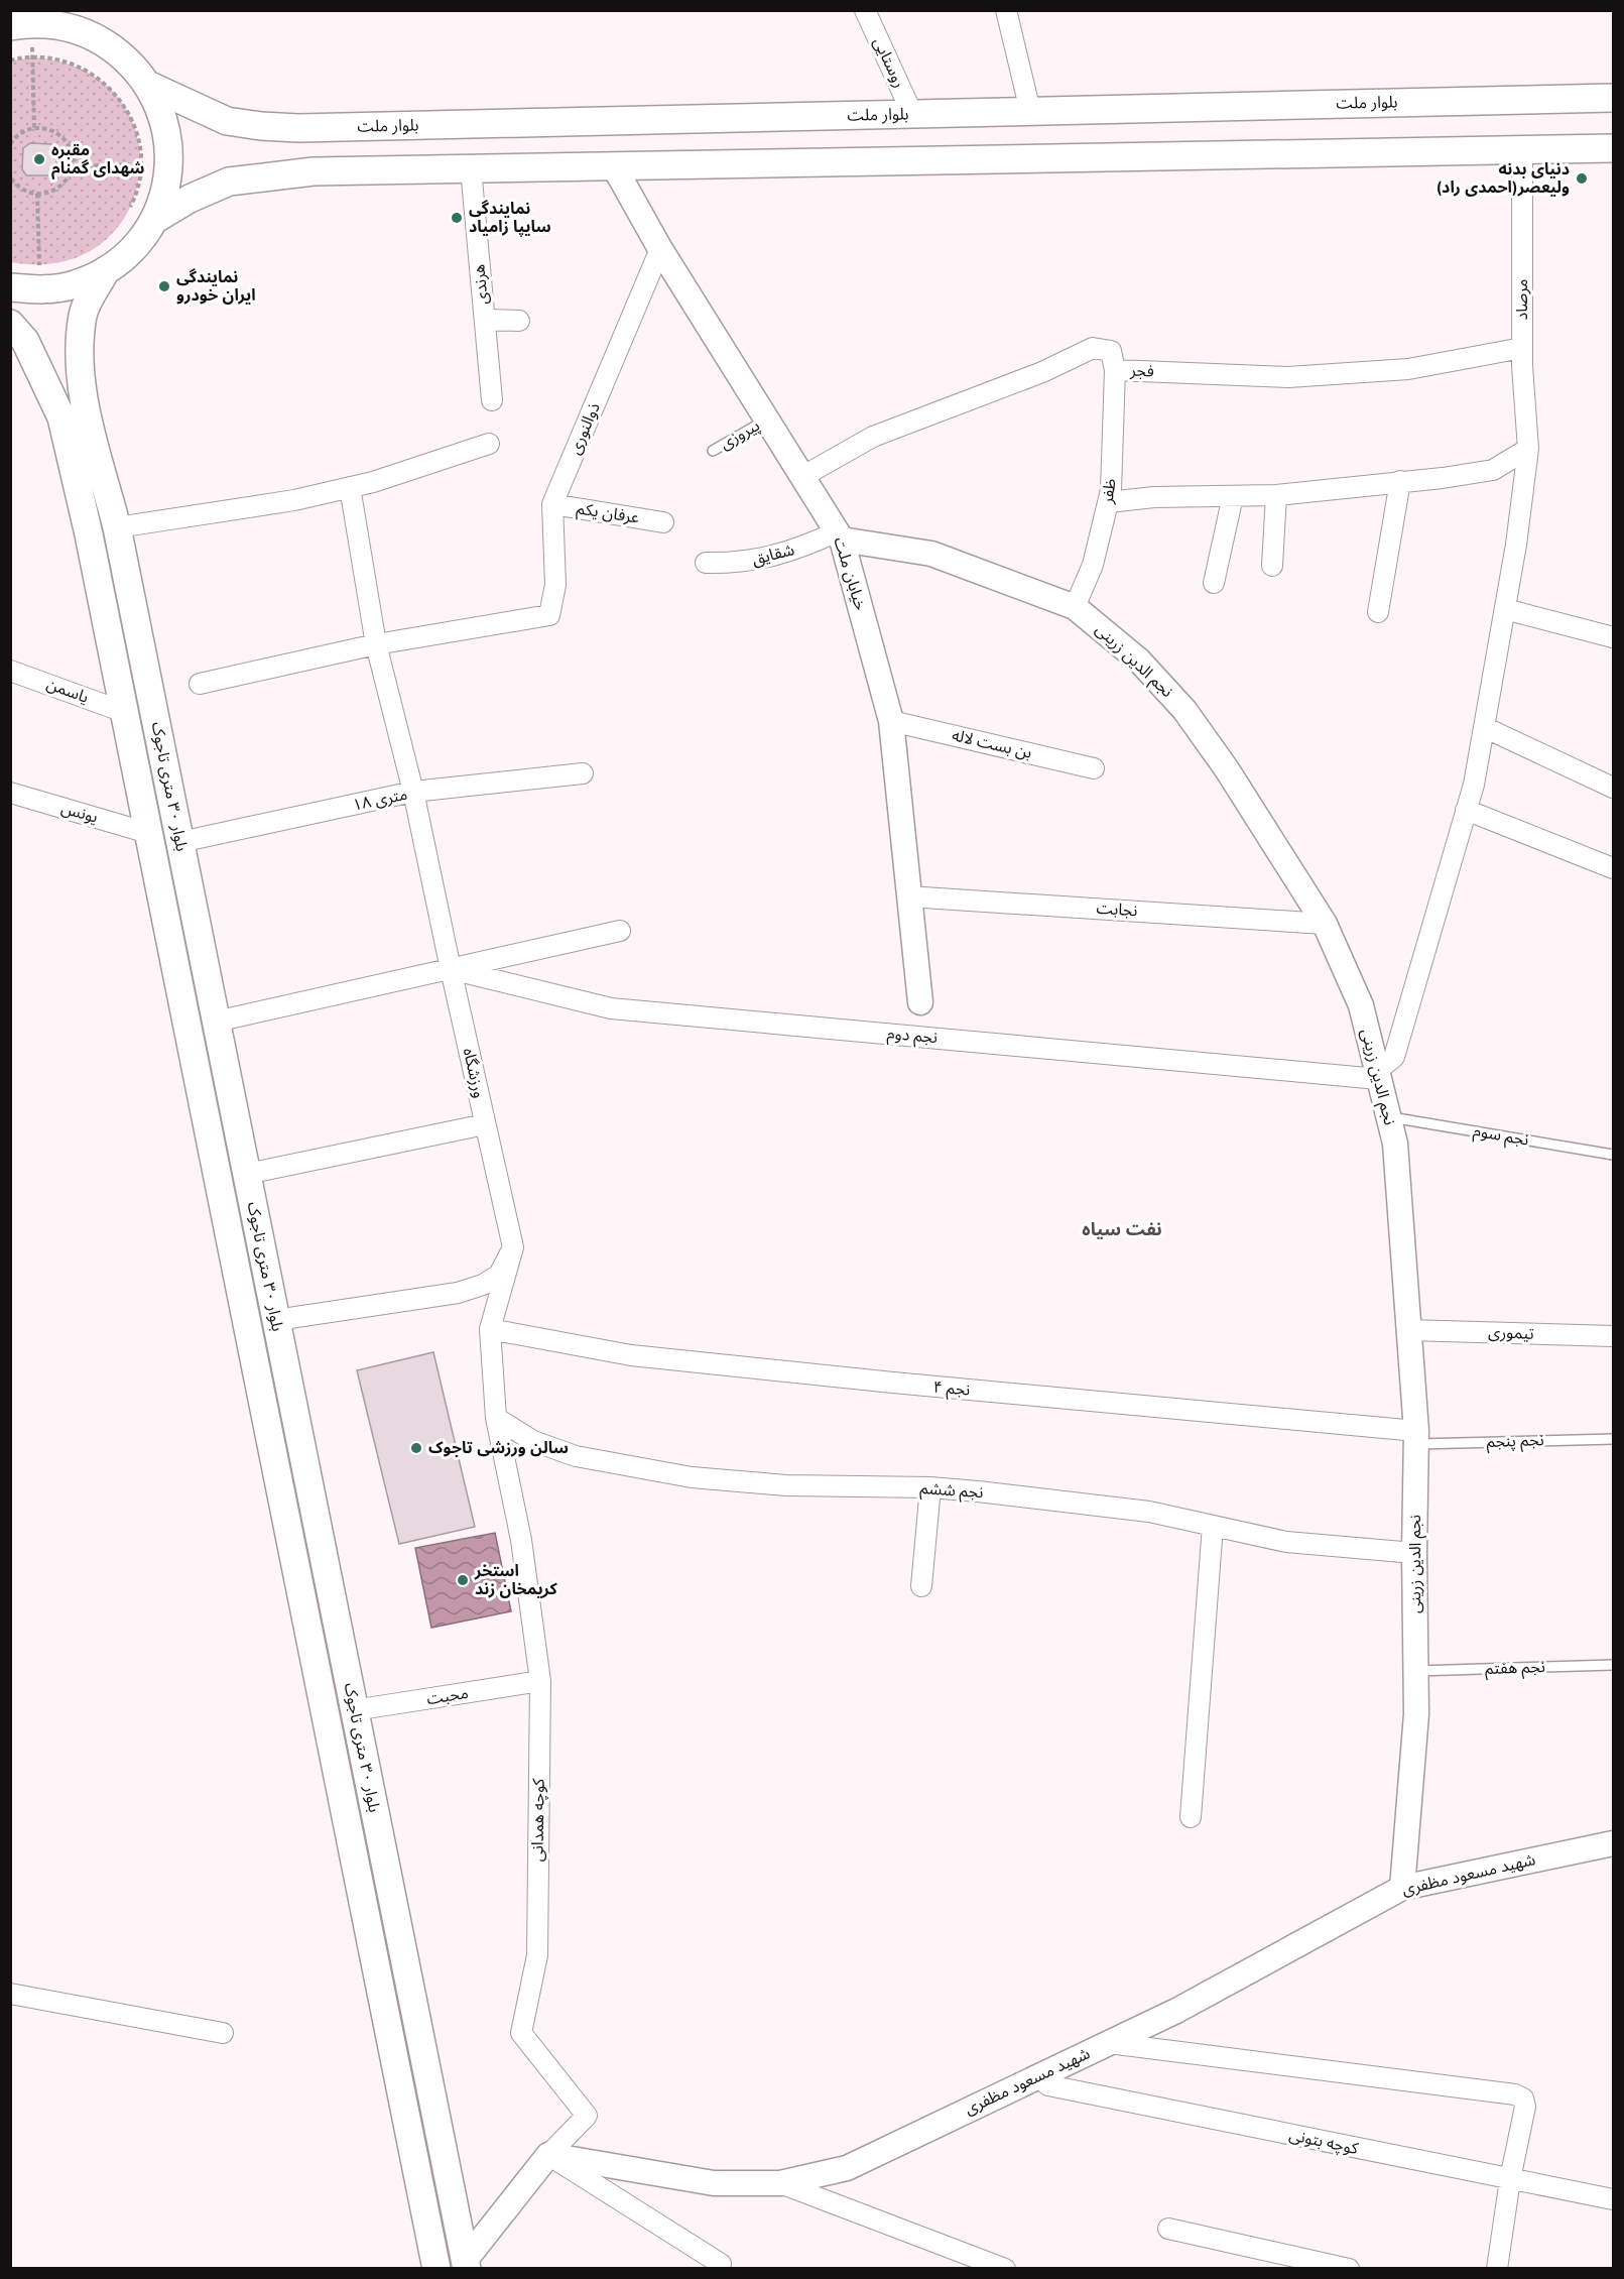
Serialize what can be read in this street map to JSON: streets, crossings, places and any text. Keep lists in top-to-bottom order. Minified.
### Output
{"streets":{"main road":["بلوار ملت","بلوار ۳۰ متری تاجوک"],"street":["روستایی","هرندی","مرصاد","فجر","ذوالنوری","ظفر","عرفان یکم","شقایق","خیابان ملت","نجم الدین زرینی","یاسمن","بن بست لاله","۱۸ متری","یونس","نجابت","نجم دوم","ورزشگاه","تیموری","نجم ۴","نجم ششم","محبت","کوچه همدانی","شهید مسعود مظفری","کوچه بتونی"],"lane":["پیروزی","نجم سوم","نجم پنجم","نجم هفتم"]},"crossings":[["روستایی","بلوار ملت"],["مرصاد","فجر"],["مرصاد","نجم الدین زرینی"],["مرصاد","نجم دوم"],["فجر","ظفر"],["فجر","خیابان ملت"],["ذوالنوری","عرفان یکم"],["ذوالنوری","خیابان ملت"],["ذوالنوری","ورزشگاه"],["پیروزی","خیابان ملت"],["ظفر","نجم الدین زرینی"],["شقایق","خیابان ملت"],["شقایق","نجم الدین زرینی"],["خیابان ملت","نجم الدین زرینی"],["خیابان ملت","بن بست لاله"],["خیابان ملت","نجابت"],["نجم الدین زرینی","نجابت"],["نجم الدین زرینی","نجم دوم"],["نجم الدین زرینی","نجم سوم"],["نجم الدین زرینی","تیموری"],["نجم الدین زرینی","نجم ۴"],["نجم الدین زرینی","نجم پنجم"],["نجم الدین زرینی","نجم ششم"],["نجم الدین زرینی","نجم هفتم"],["نجم الدین زرینی","شهید مسعود مظفری"],["یاسمن","بلوار ۳۰ متری تاجوک"],["بلوار ۳۰ متری تاجوک","۱۸ متری"],["بلوار ۳۰ متری تاجوک","یونس"],["بلوار ۳۰ متری تاجوک","محبت"],["۱۸ متری","ورزشگاه"],["نجم دوم","ورزشگاه"],["ورزشگاه","کوچه همدانی"],["نجم ۴","نجم پنجم"],["نجم ۴","کوچه همدانی"],["نجم ششم","کوچه همدانی"],["محبت","کوچه همدانی"],["کوچه همدانی","شهید مسعود مظفری"],["شهید مسعود مظفری","کوچه بتونی"]],"districts":["نفت سیاه"],"places":["مقبره شهدای گمنام","دنیای بدنه ولیعصر(احمدی راد)","نمایندگی سایپا زامیاد","نمایندگی ایران خودرو","سالن ورزشی تاجوک","استخر کریمخان زند"]}
